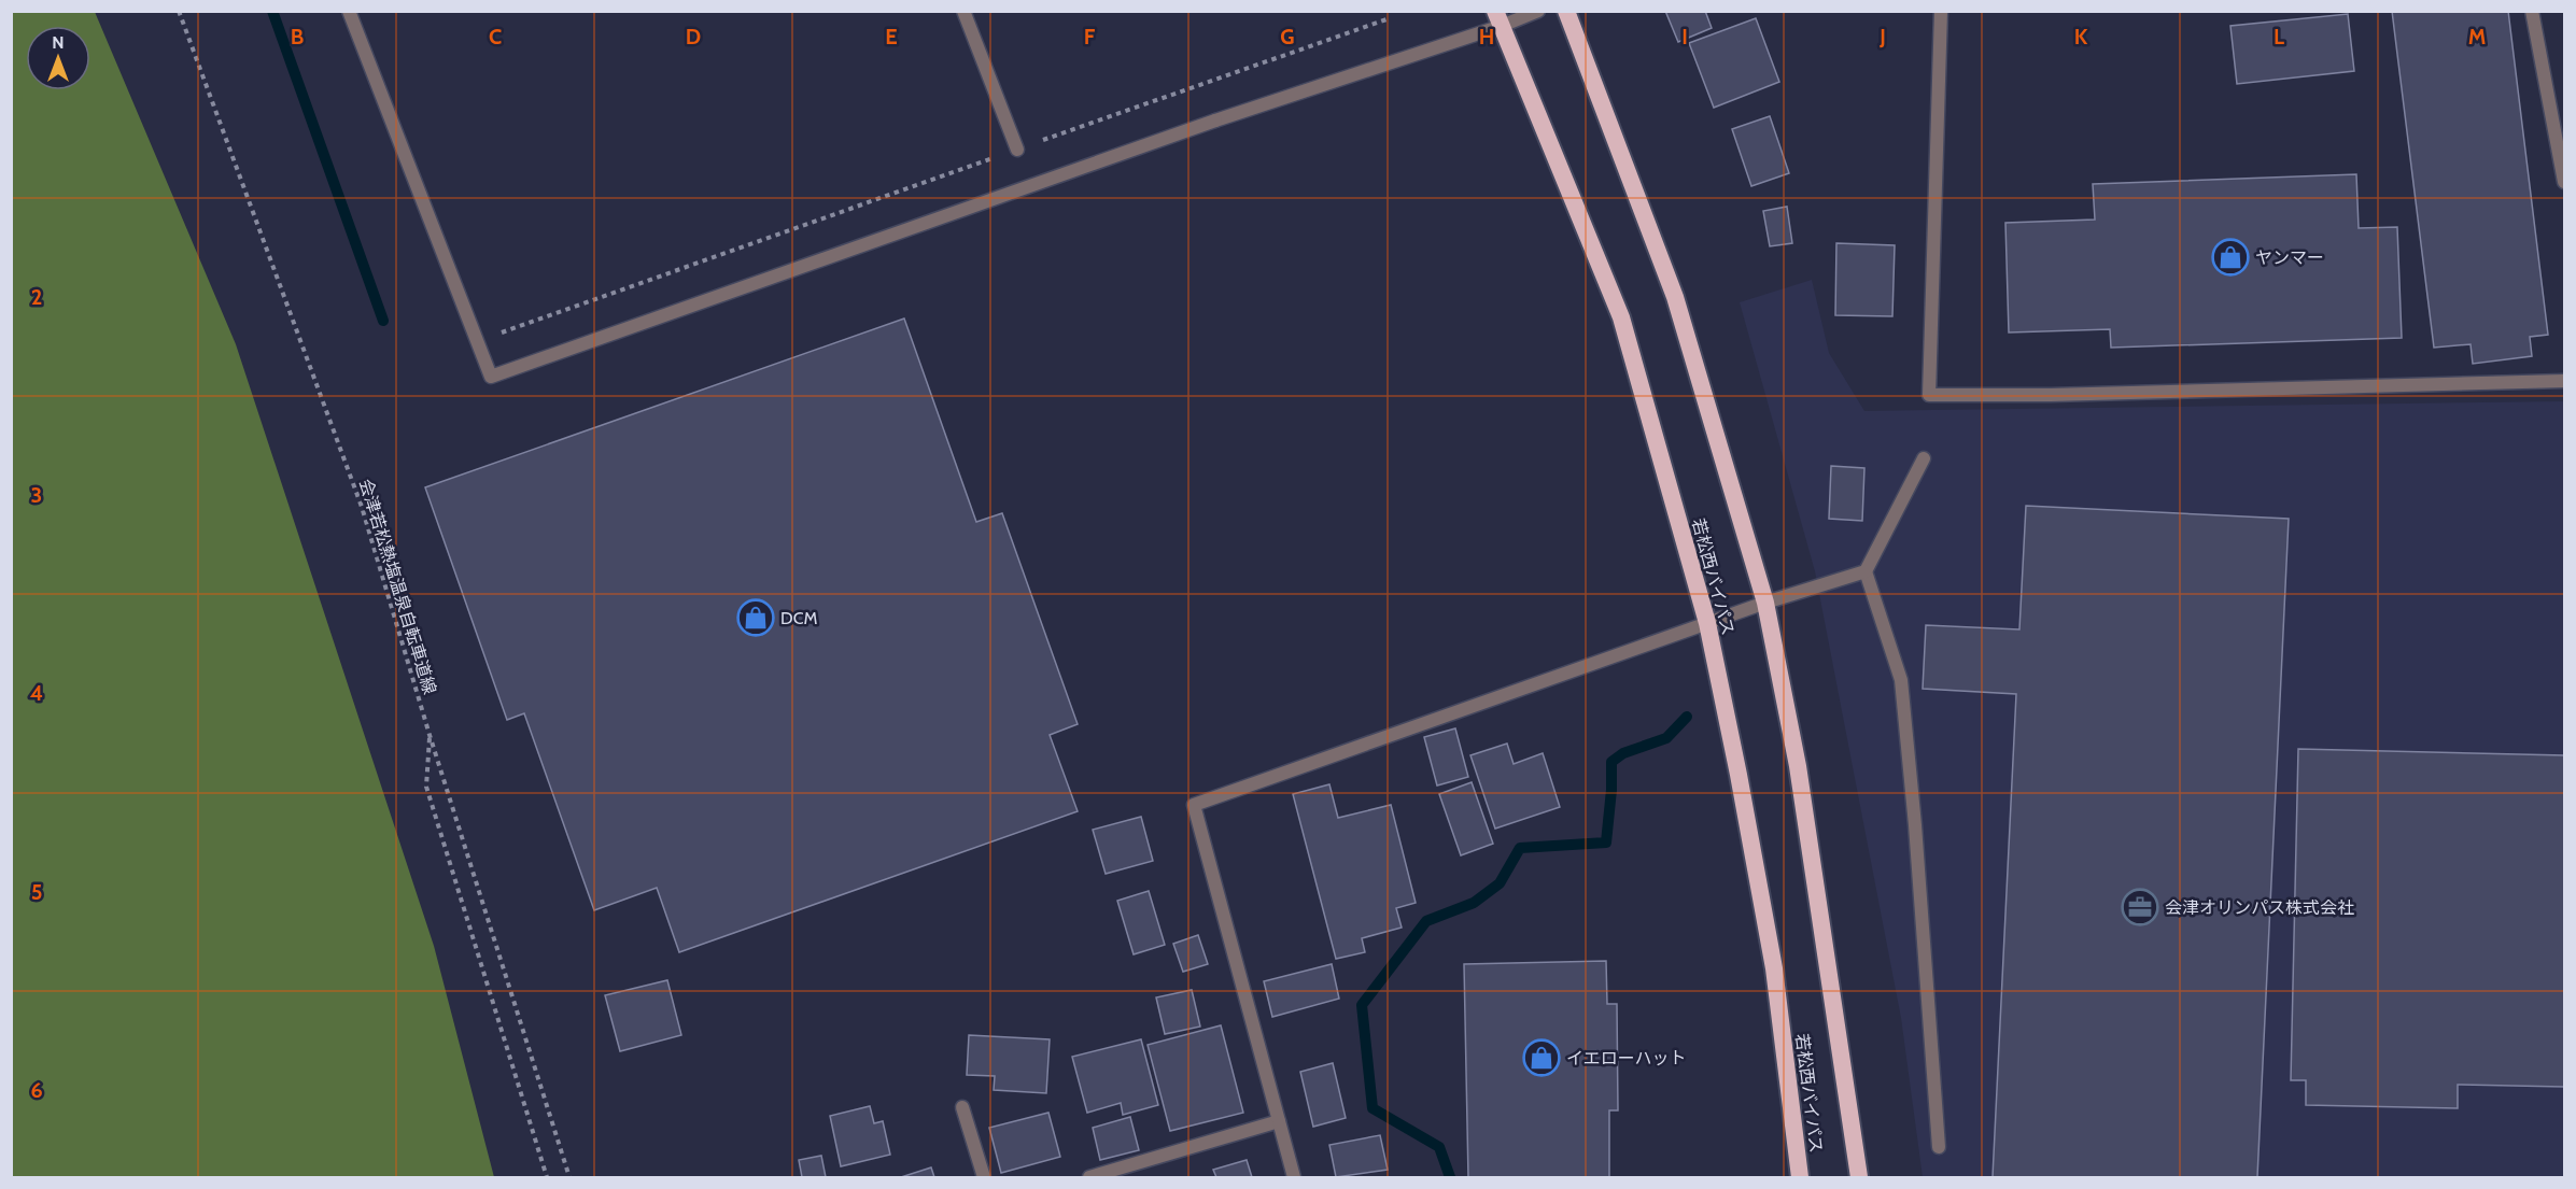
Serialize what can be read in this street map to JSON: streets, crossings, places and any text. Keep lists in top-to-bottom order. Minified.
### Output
{"streets":{"highway":["若松西バイパス"],"path":["会津若松熱塩温泉自転車道線"]},"places":{"shop":["ヤンマー","DCM","イエローハット"],"office":["会津オリンパス株式会社"]},"north":"top","grid":{"columns":["B","C","D","E","F","G","H","I","J","K","L","M"],"rows":["2","3","4","5","6"]}}
